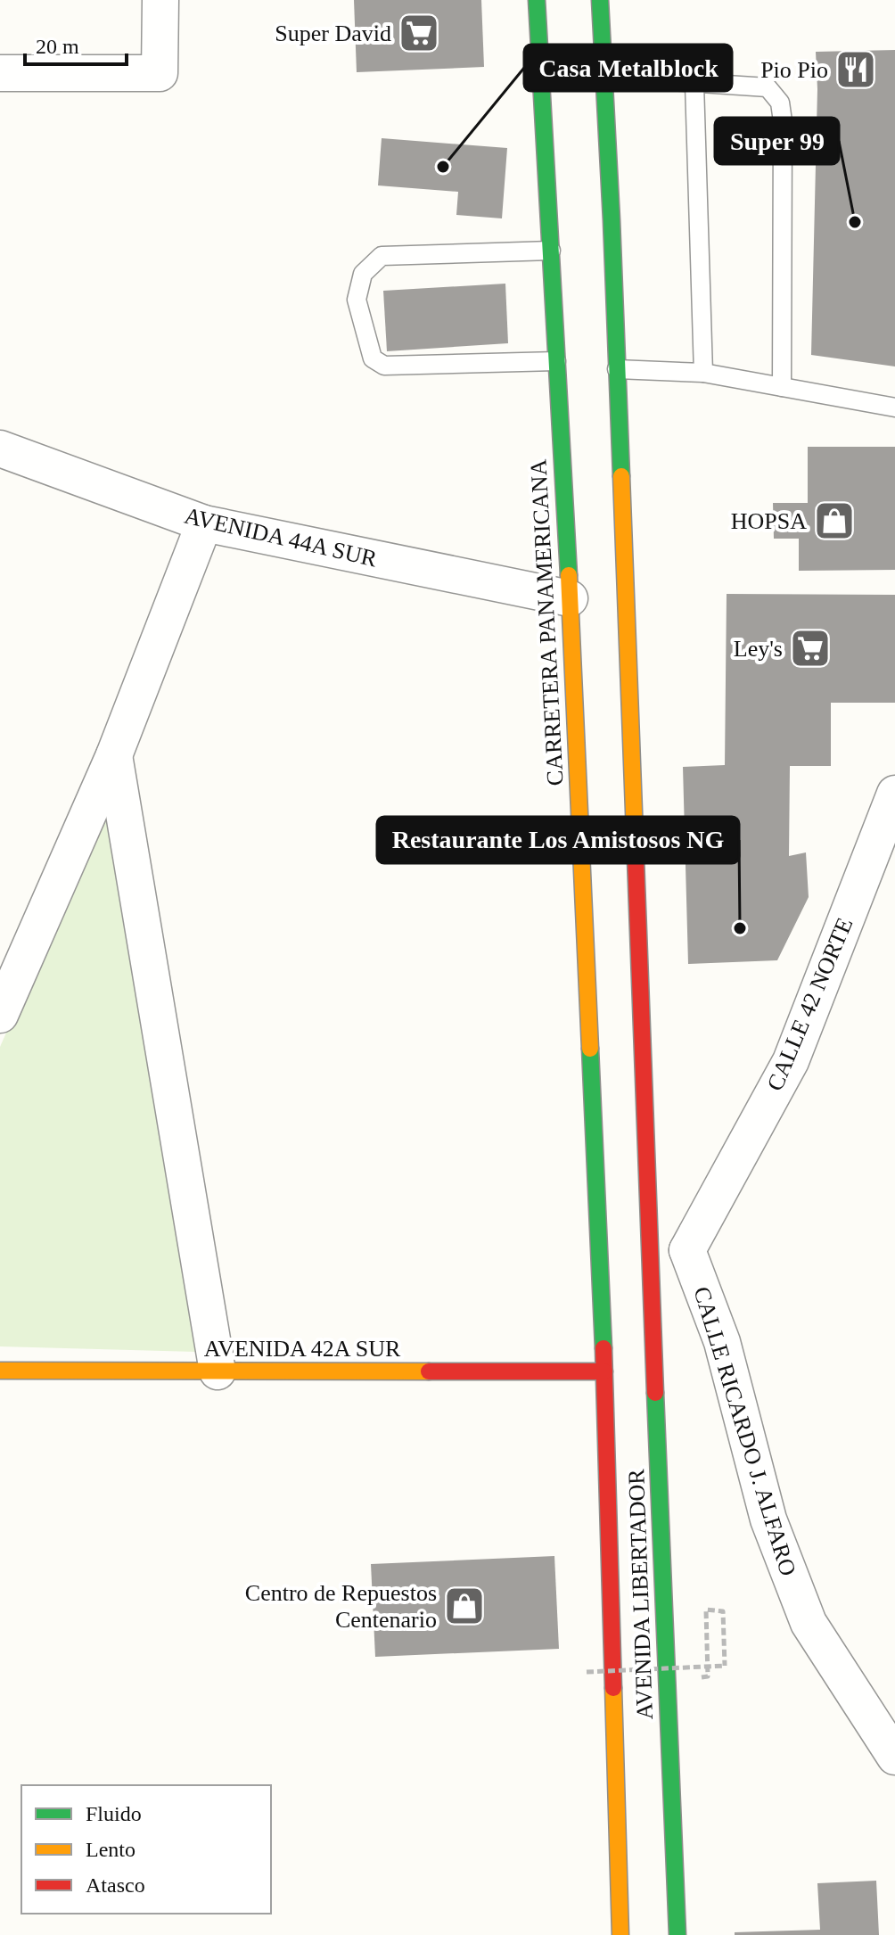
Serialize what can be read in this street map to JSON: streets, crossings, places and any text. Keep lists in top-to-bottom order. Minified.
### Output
{"streets":{"main road":["CARRETERA PANAMERICANA","AVENIDA 42A SUR","AVENIDA LIBERTADOR"],"street":["AVENIDA 44A SUR","CALLE 42 NORTE","CALLE RICARDO J. ALFARO"]},"crossings":[["AVENIDA 44A SUR","CARRETERA PANAMERICANA"],["CARRETERA PANAMERICANA","AVENIDA 42A SUR"],["CARRETERA PANAMERICANA","AVENIDA LIBERTADOR"],["CALLE 42 NORTE","CALLE RICARDO J. ALFARO"],["AVENIDA 42A SUR","AVENIDA LIBERTADOR"]],"places":{"supermarket":["Super David","Ley's"],"restaurant":["Pio Pio"],"other":["Casa Metalblock","Super 99","Restaurante Los Amistosos NG"],"shop":["HOPSA","Centro de Repuestos Centenario"]},"legend":["Fluido","Lento","Atasco"],"scale_bar":"20 m"}
